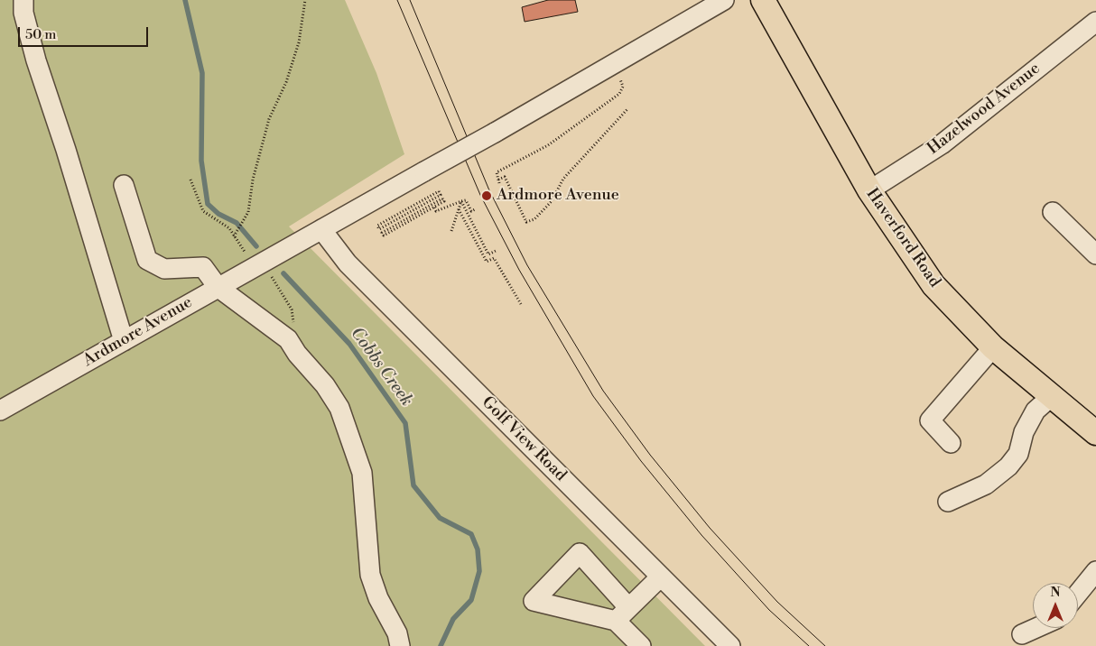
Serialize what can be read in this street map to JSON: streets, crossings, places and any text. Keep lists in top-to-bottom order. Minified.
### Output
{"streets":{"main road":["Haverford Road"],"street":["Hazelwood Avenue","Ardmore Avenue","Golf View Road"]},"crossings":[["Hazelwood Avenue","Haverford Road"],["Ardmore Avenue","Golf View Road"]],"water":["Cobbs Creek"],"places":["Ardmore Avenue"],"scale_bar":"50 m","north":"top"}
